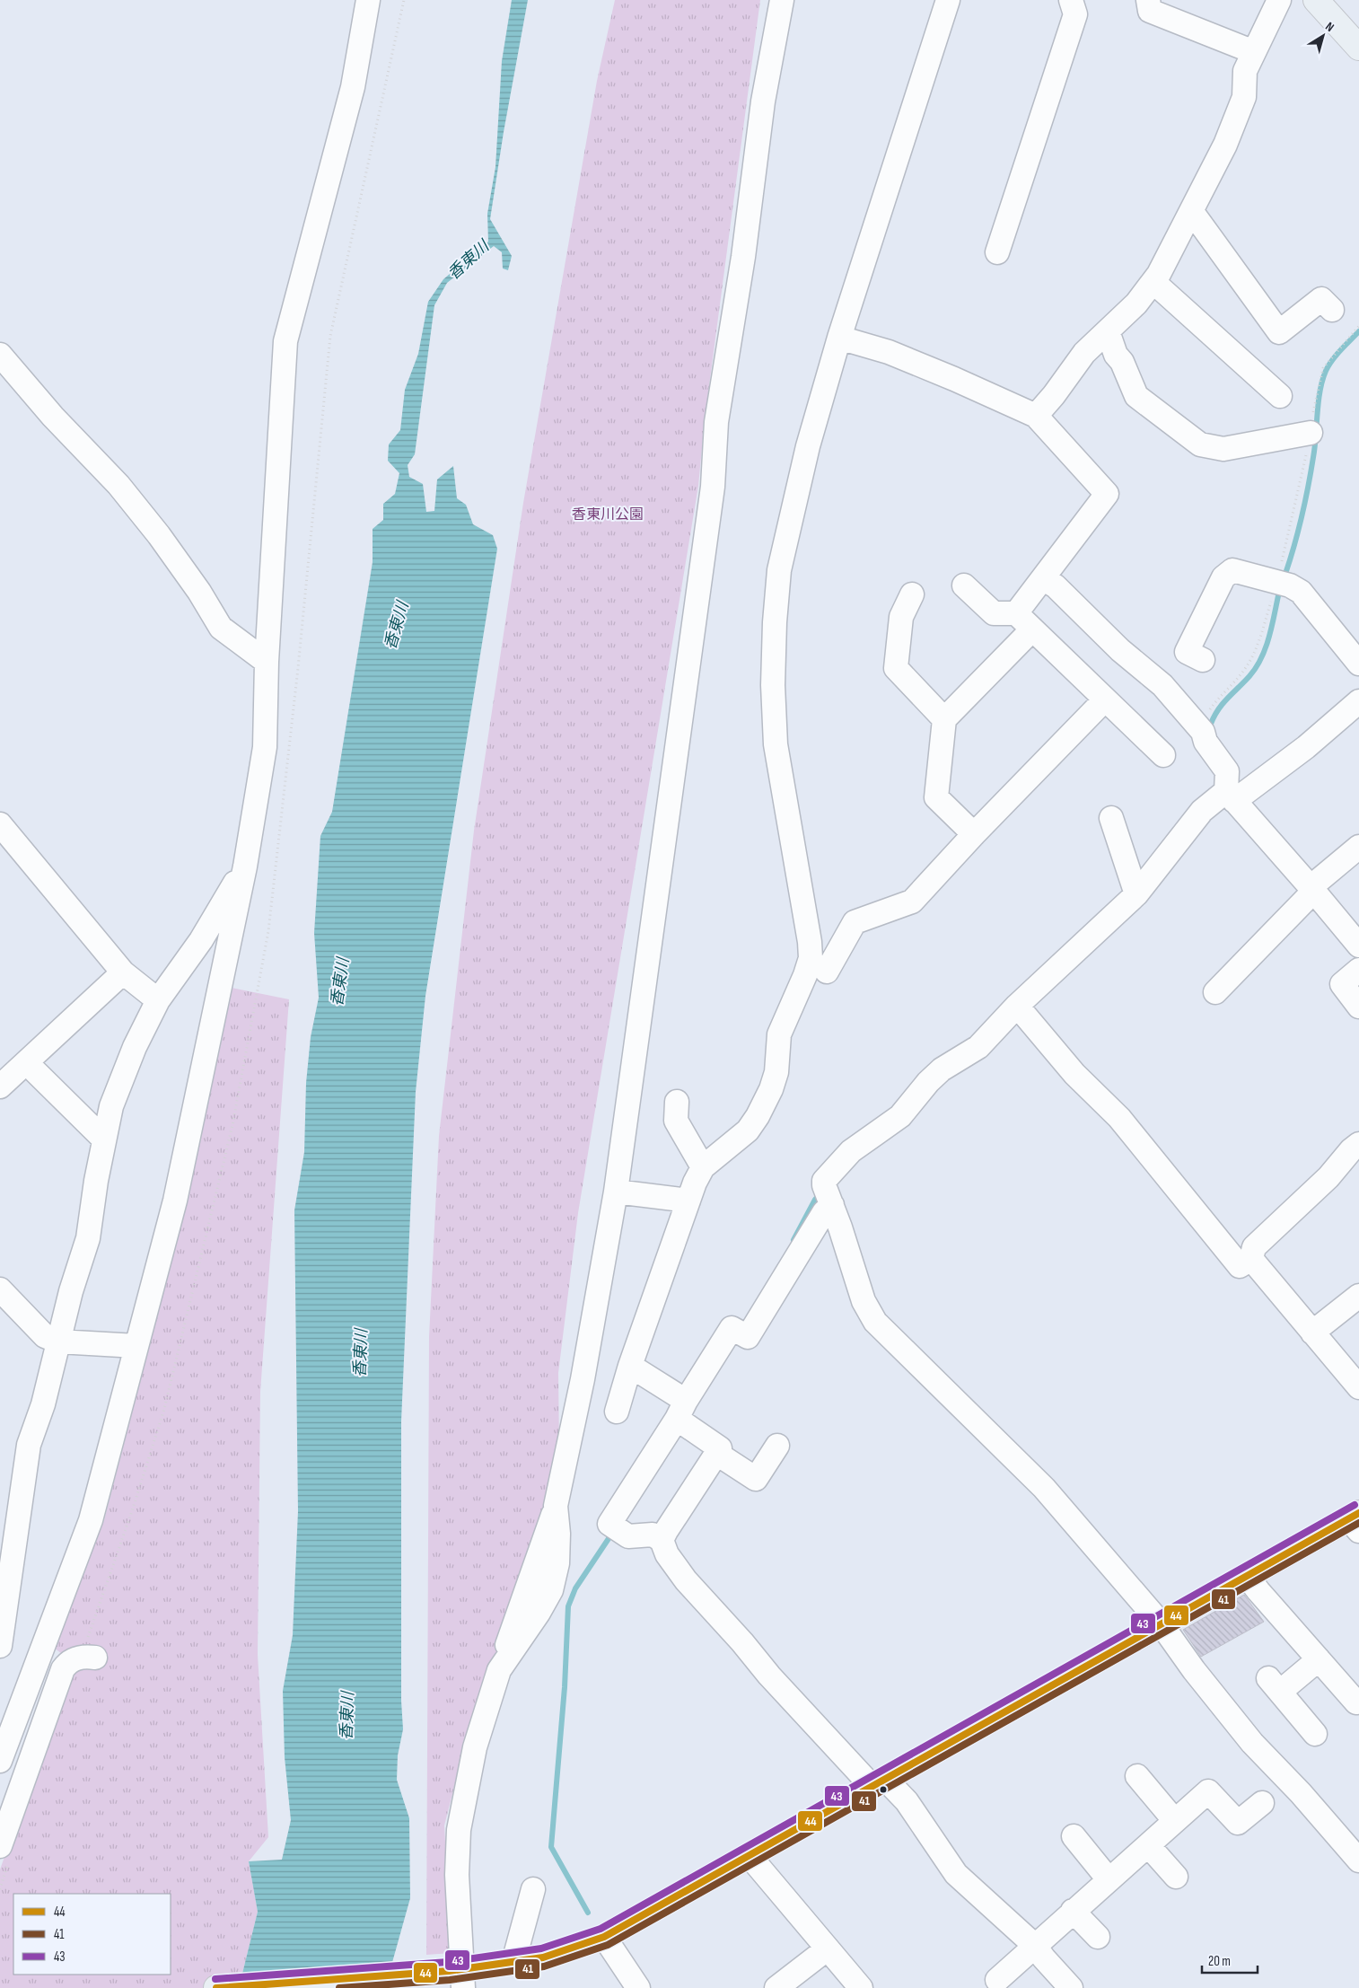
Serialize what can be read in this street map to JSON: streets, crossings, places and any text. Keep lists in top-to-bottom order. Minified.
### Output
{"water":["香東川"],"parks":["香東川公園"],"lines":["transit line 43","transit line 44","transit line 41"],"legend":["44","41","43"],"scale_bar":"20 m","north":"top right"}
